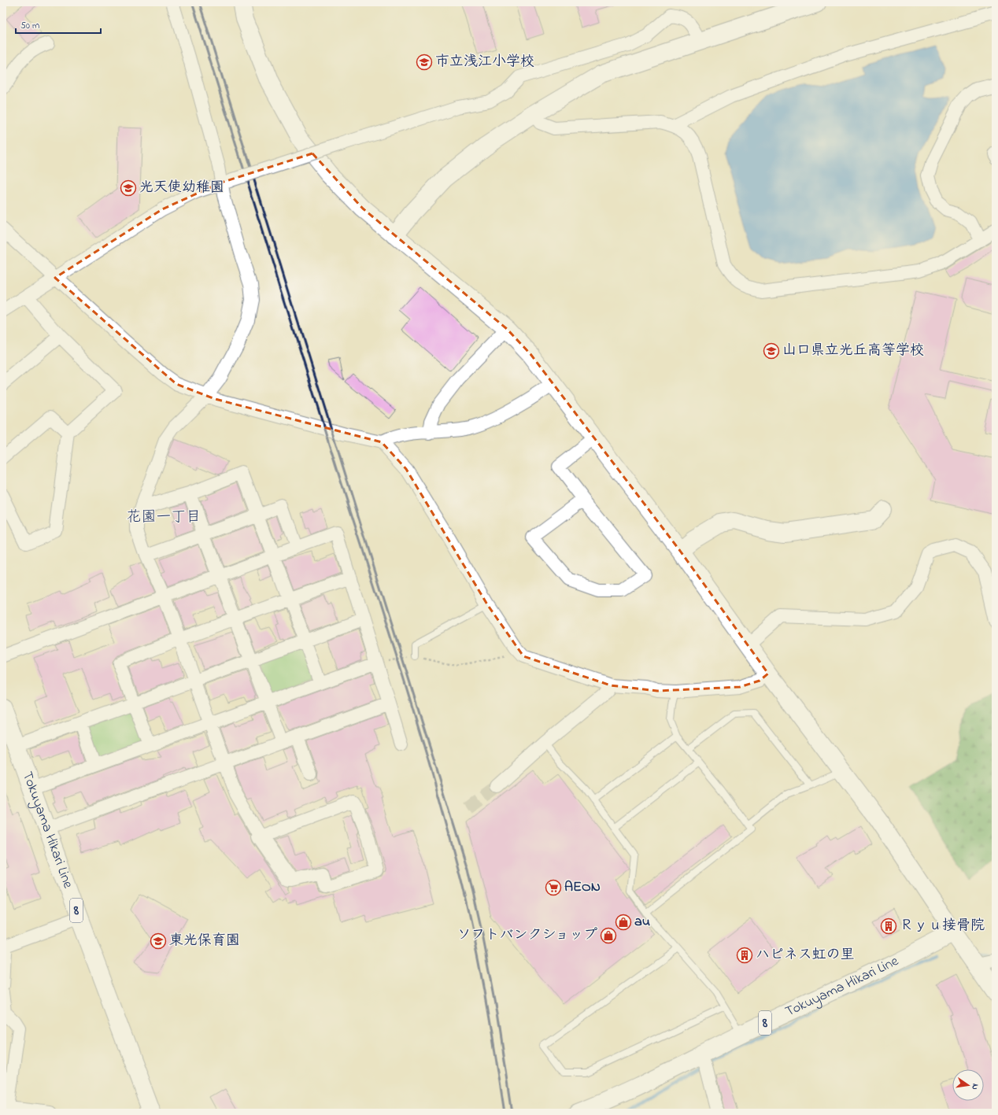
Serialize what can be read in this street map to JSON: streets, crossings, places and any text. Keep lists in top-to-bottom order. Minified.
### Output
{"streets":{"street":["Tokuyama Hikari Line","8"]},"districts":["花園一丁目"],"places":{"school or university":["市立浅江小学校","光天使幼稚園","山口県立光丘高等学校","東光保育園"],"supermarket":["AEON"],"shop":["au","ソフトバンクショップ"],"building":["Ｒｙｕ接骨院","ハピネス虹の里"]},"scale_bar":"50 m","north":"right"}
